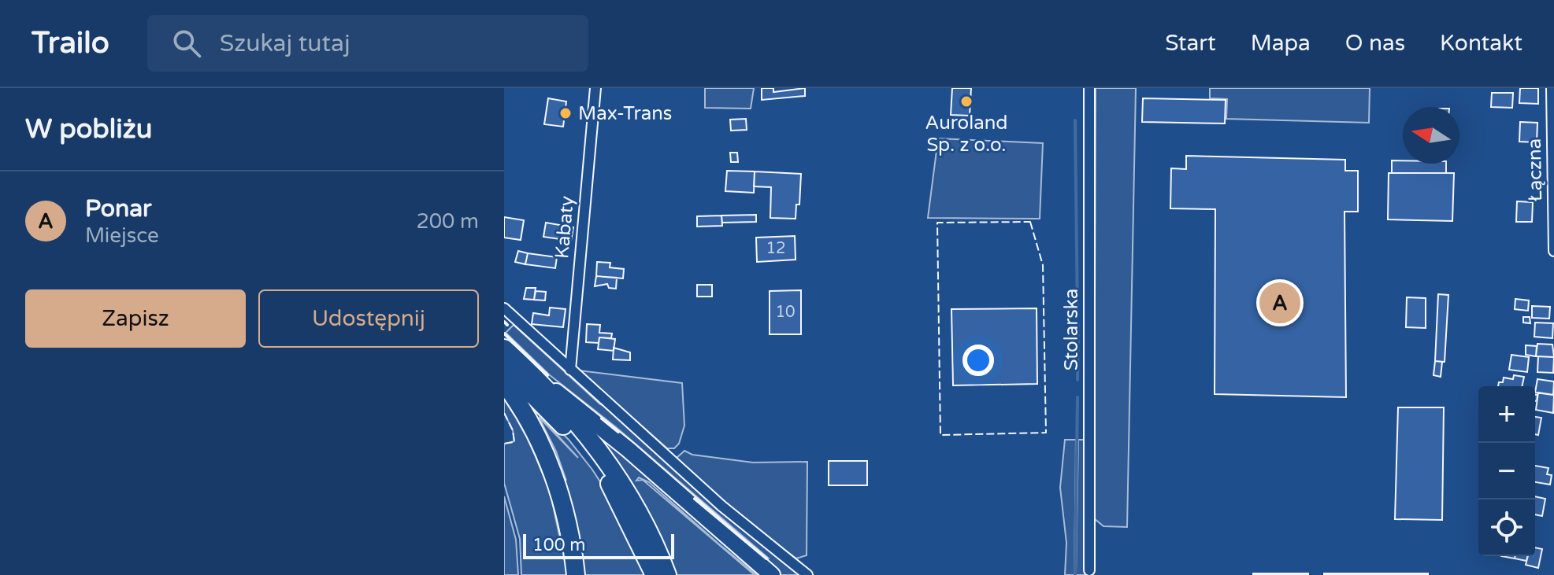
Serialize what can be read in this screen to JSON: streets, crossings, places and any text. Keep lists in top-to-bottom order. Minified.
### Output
{"streets":{"street":["Łączna","Kabaty","Stolarska"]},"places":["Auroland Sp. z o.o.","Max-Trans"],"house_numbers":["12","10"],"scale_bar":"100 m","north":"left","page":{"header":"Trailo","search":"Szukaj tutaj","nav":["Start","Mapa","O nas","Kontakt"],"heading":"W pobliżu","list":[{"mark":"A","name":"Ponar","note":"Miejsce","value":"200 m"}],"buttons":["Zapisz","Udostępnij"],"pins":"A","map_buttons":["+","−"],"scale":"100 m"}}
